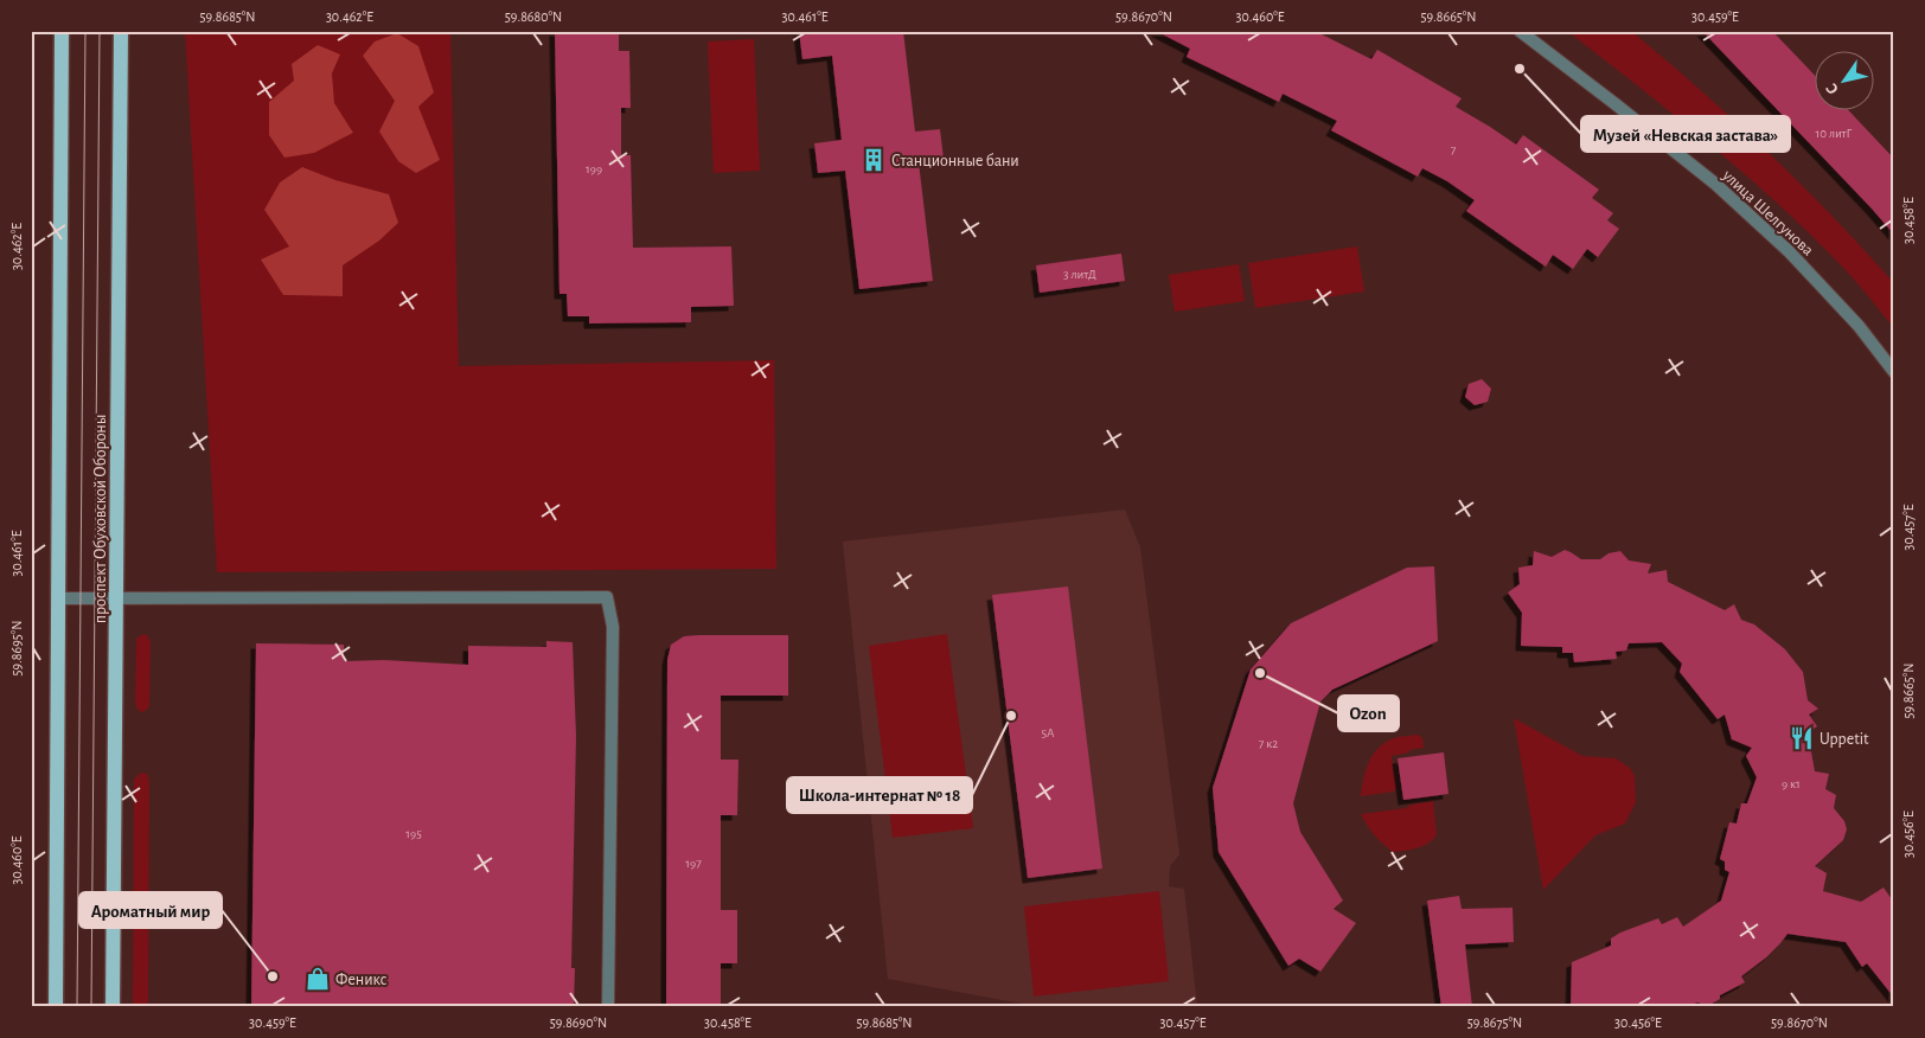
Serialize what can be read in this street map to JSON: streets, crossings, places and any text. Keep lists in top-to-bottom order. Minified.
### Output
{"streets":{"main road":["проспект Обуховской Обороны"],"street":["улица Шелгунова"]},"places":{"other":["Музей «Невская застава»","Ozon","Школа-интернат № 18","Ароматный мир"],"building":["Станционные бани"],"restaurant":["Uppetit"],"shop":["Феникс"]},"house_numbers":["10 литГ","7","199","3 литД","5А","7 к2","9 к1","195","197"],"north":"bottom left","coordinates":["59.8685°N","30.462°E","59.8680°N","30.461°E","59.8670°N","30.460°E","59.8665°N","30.459°E","30.458°E","30.457°E","59.8695°N","30.456°E","59.8690°N","59.8675°N"]}
